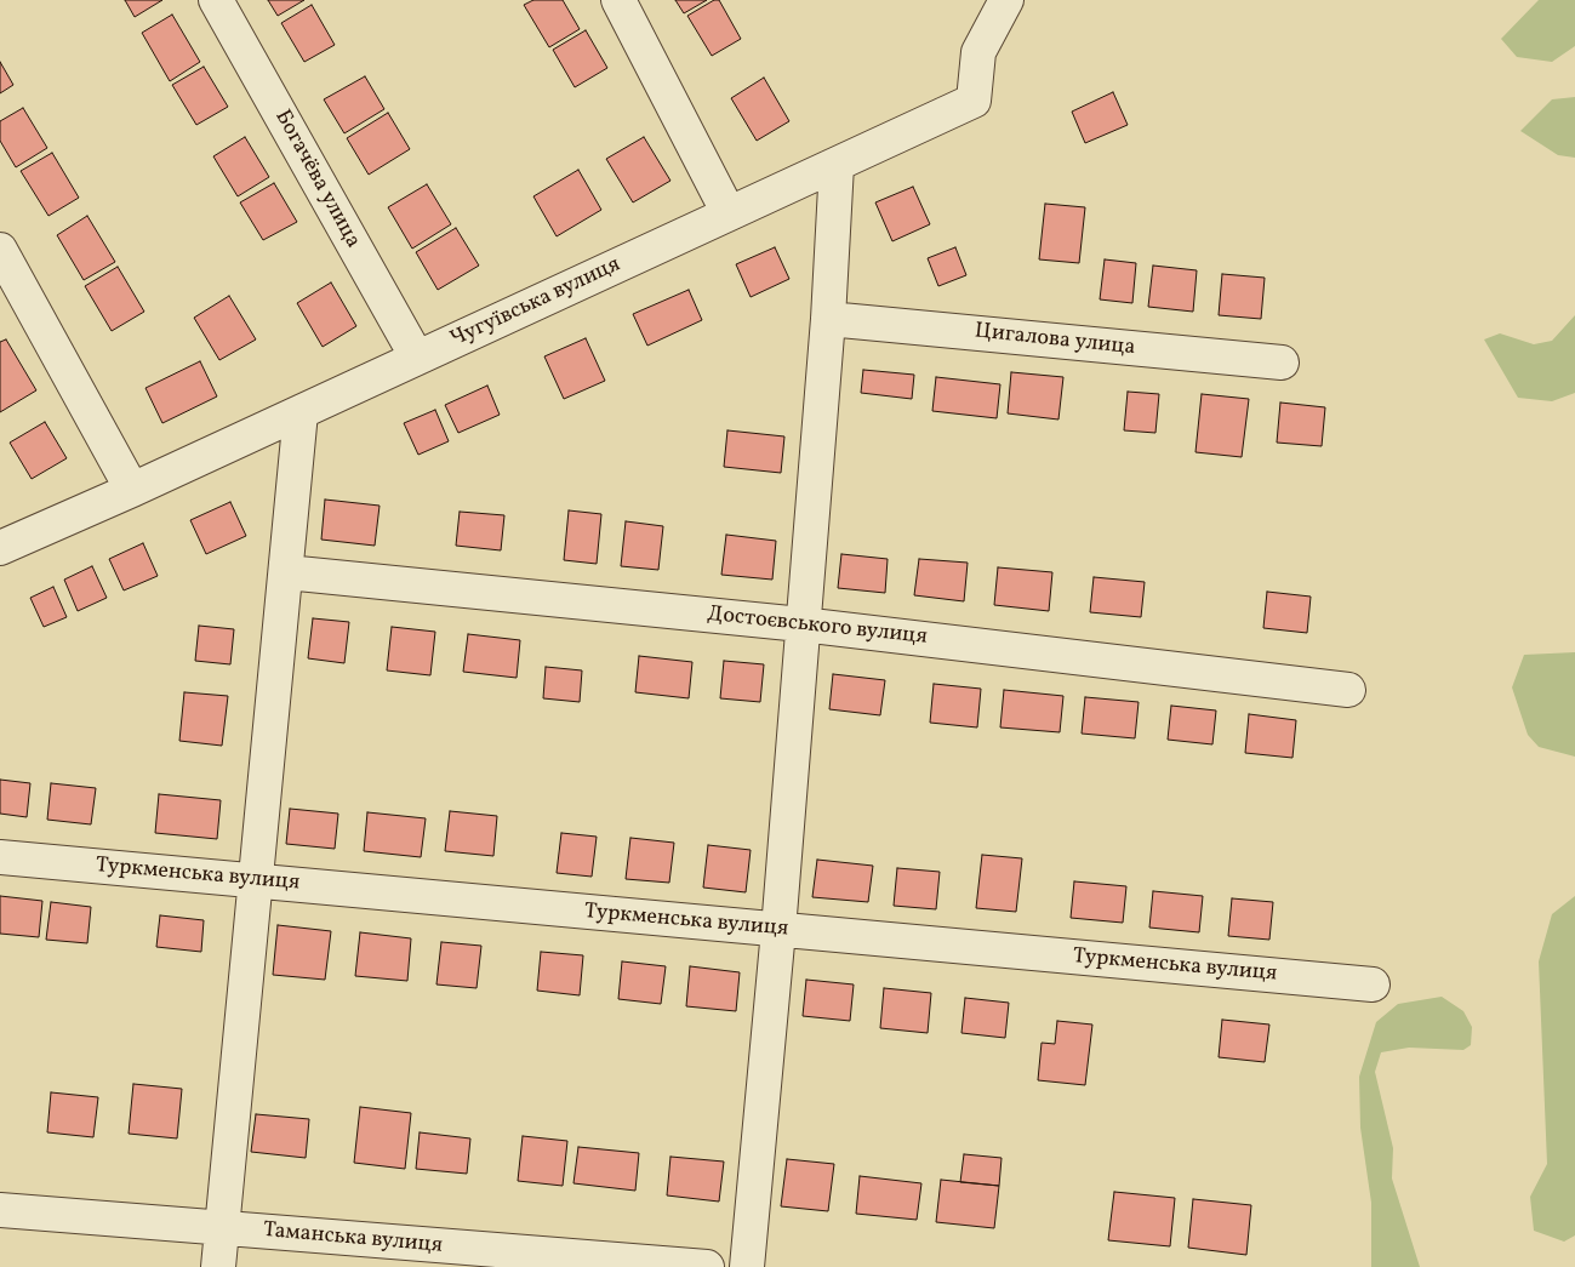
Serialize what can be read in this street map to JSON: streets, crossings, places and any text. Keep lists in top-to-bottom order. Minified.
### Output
{"streets":{"street":["Богачёва улица","Чугуївська вулиця","Цигалова улица","Достоєвського вулиця","Туркменська вулиця","Таманська вулиця"]},"crossings":[["Богачёва улица","Чугуївська вулиця"]]}
